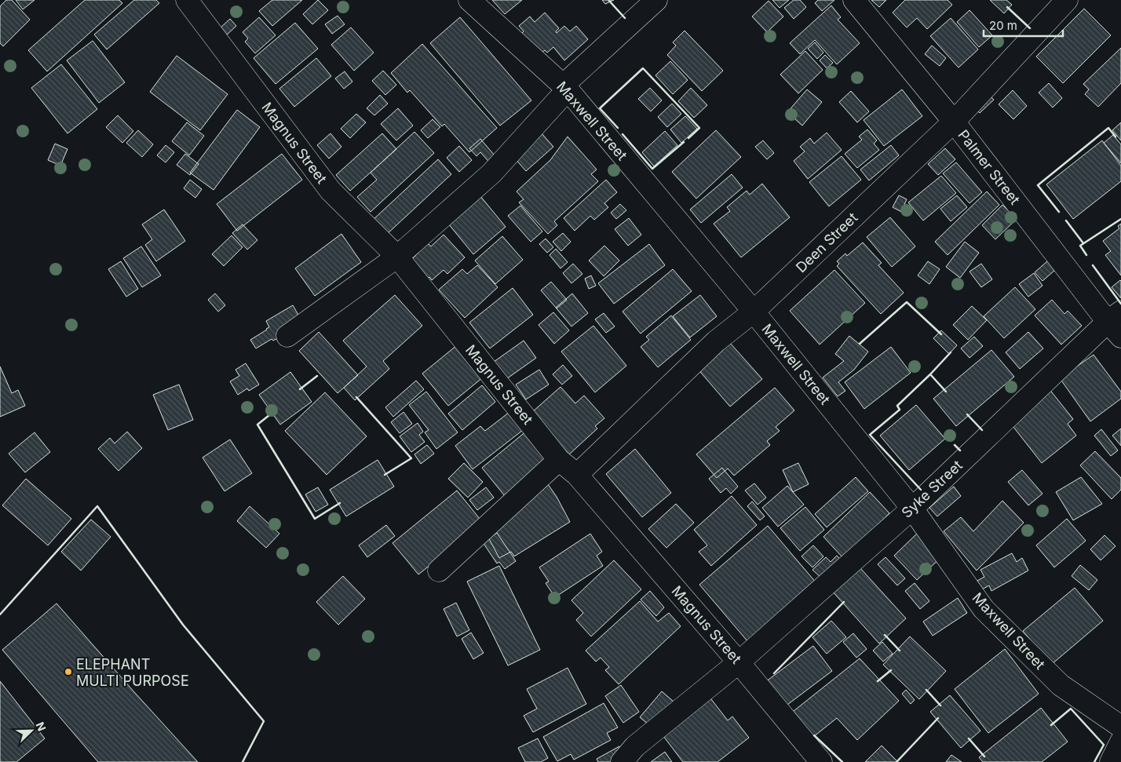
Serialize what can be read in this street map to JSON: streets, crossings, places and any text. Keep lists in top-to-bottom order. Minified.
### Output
{"streets":{"main road":["Maxwell Street","Magnus Street","Palmer Street","Deen Street","Syke Street"]},"crossings":[["Maxwell Street","Deen Street"],["Maxwell Street","Syke Street"],["Magnus Street","Deen Street"],["Magnus Street","Syke Street"],["Palmer Street","Deen Street"],["Palmer Street","Syke Street"]],"places":["ELEPHANT MULTI PURPOSE"],"scale_bar":"20 m","north":"top right"}
